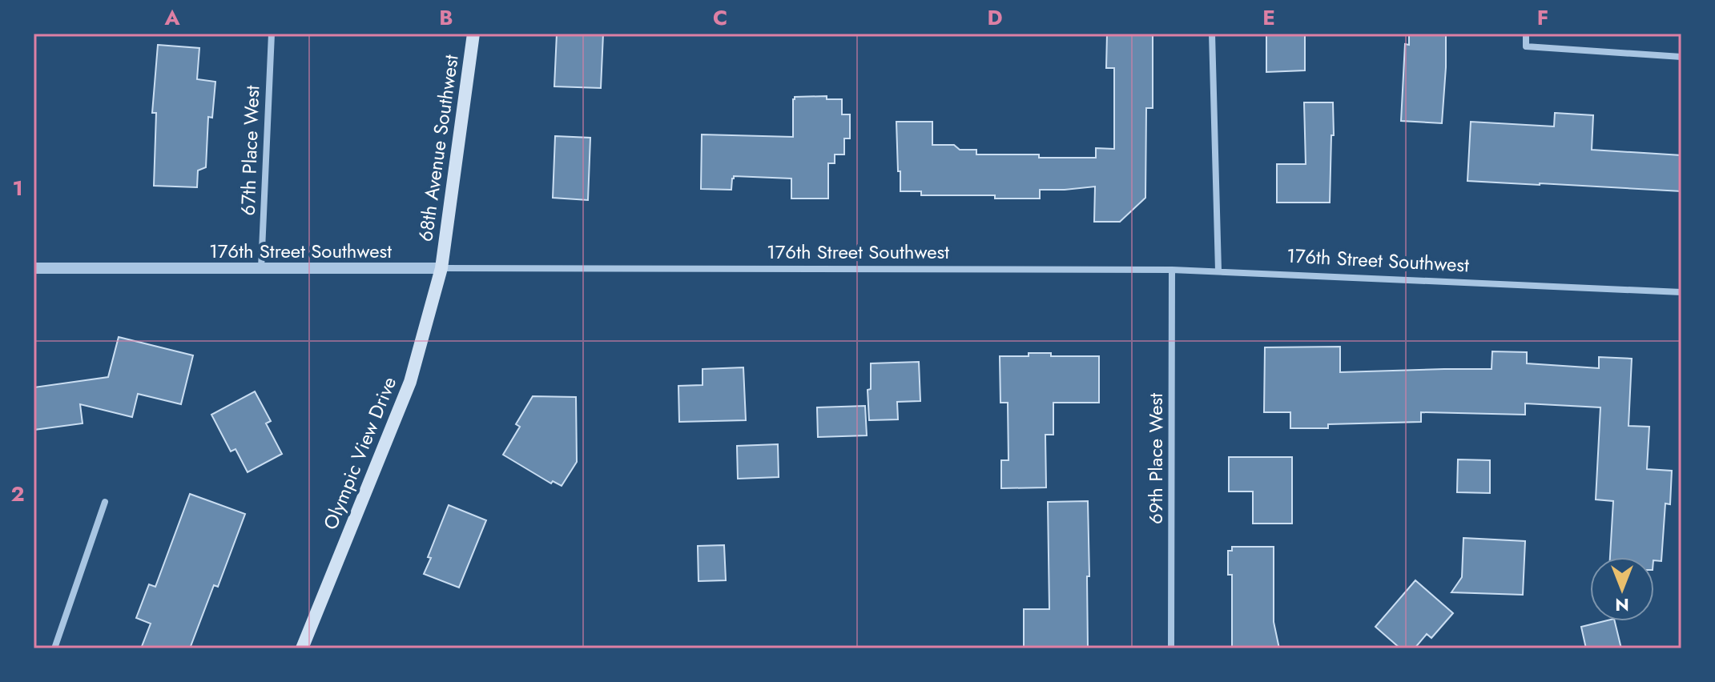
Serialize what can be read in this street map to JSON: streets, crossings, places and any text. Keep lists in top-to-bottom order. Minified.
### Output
{"streets":{"main road":["68th Avenue Southwest","Olympic View Drive"],"street":["67th Place West","176th Street Southwest","69th Place West"]},"crossings":[["68th Avenue Southwest","176th Street Southwest"],["68th Avenue Southwest","Olympic View Drive"],["67th Place West","176th Street Southwest"],["176th Street Southwest","Olympic View Drive"],["176th Street Southwest","69th Place West"]],"north":"bottom","grid":{"columns":["A","B","C","D","E","F"],"rows":["1","2"]}}
